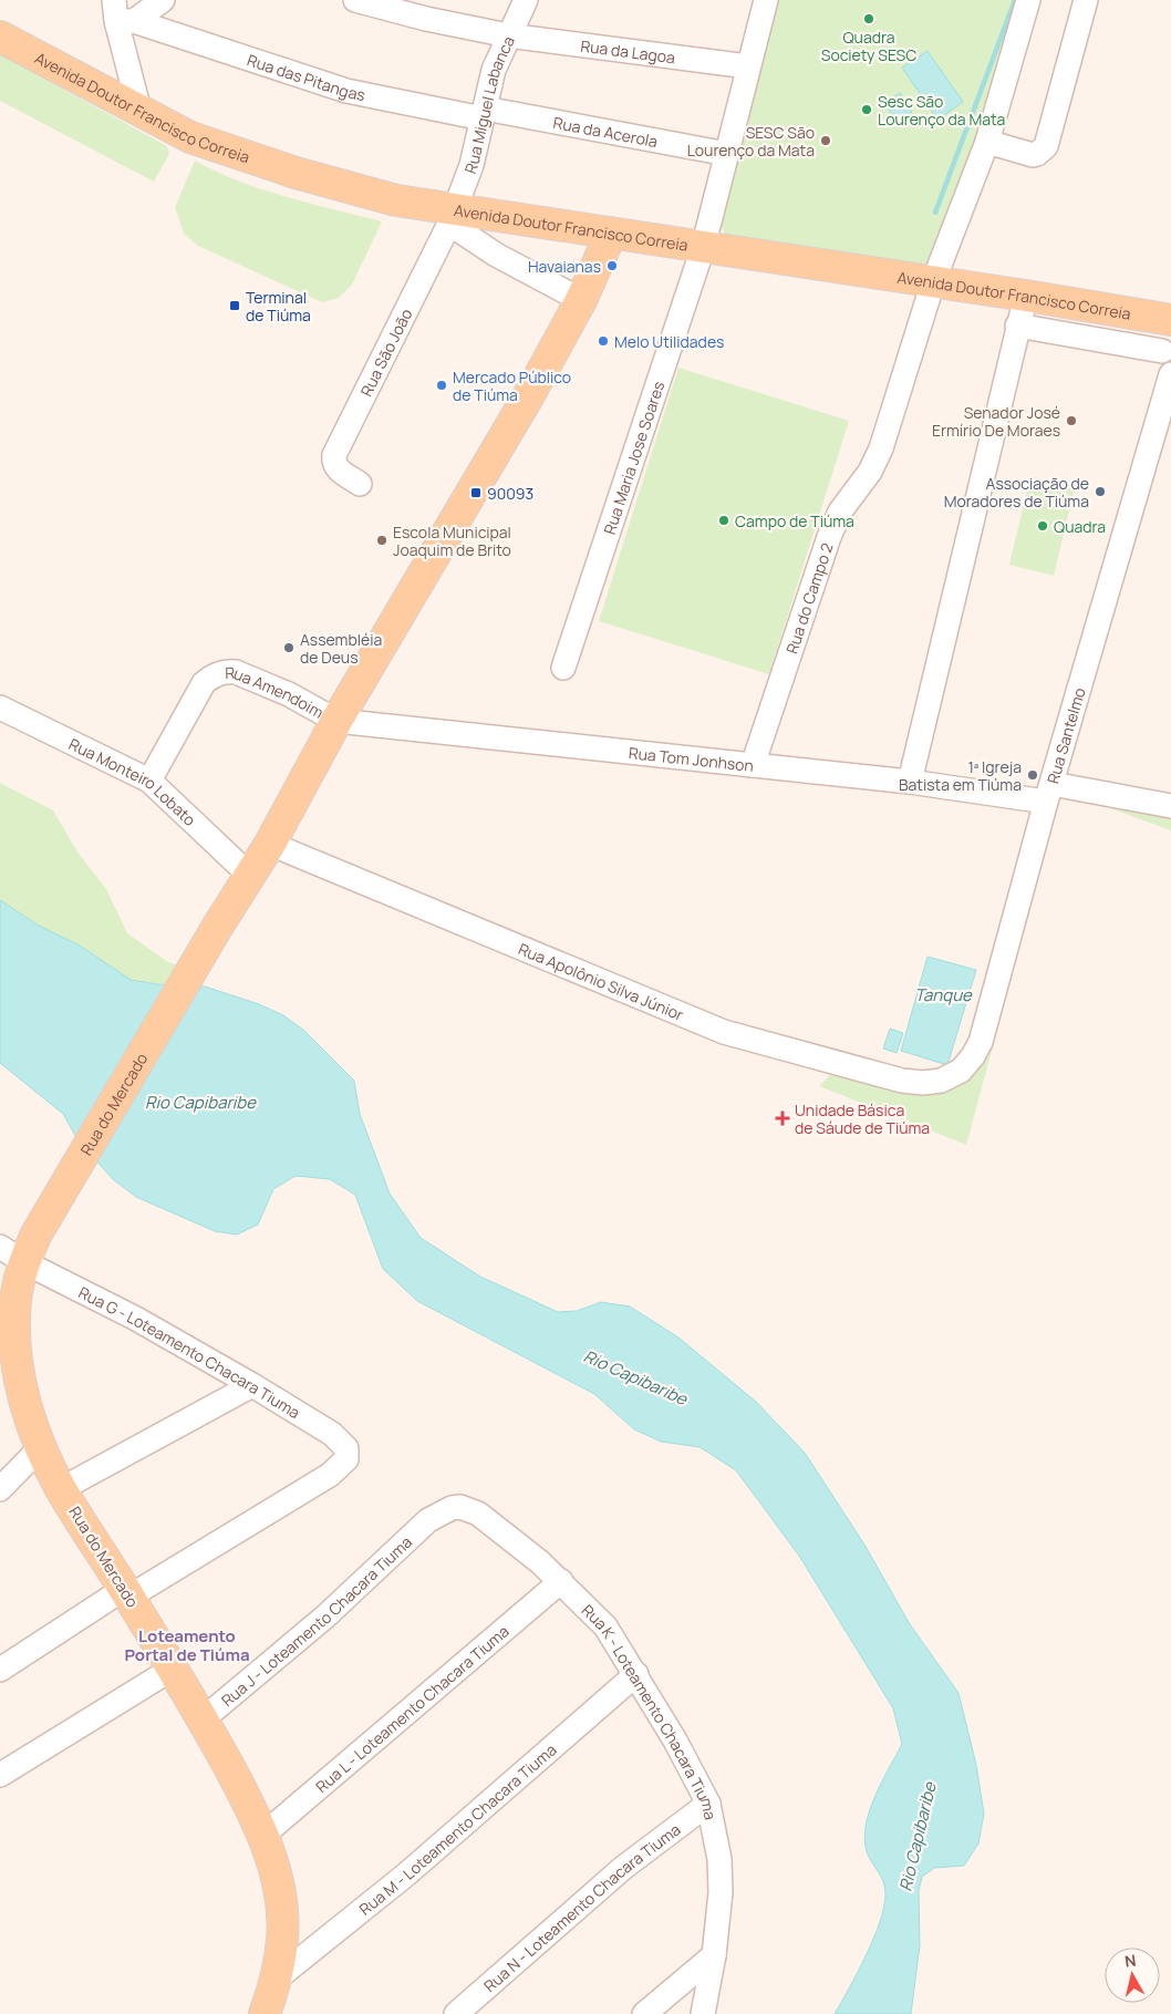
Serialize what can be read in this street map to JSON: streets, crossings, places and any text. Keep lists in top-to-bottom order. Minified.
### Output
{"streets":{"main road":["Avenida Doutor Francisco Correia","Rua do Mercado"],"street":["Rua da Lagoa","Rua das Pitangas","Rua Miguel Labanca","Rua da Acerola","Rua São João","Rua Maria Jose Soares","Rua do Campo 2","Rua Amendoim","Rua Santelmo","Rua Tom Jonhson","Rua Monteiro Lobato","Rua Apolônio Silva Júnior","Rua G - Loteamento Chacara Tiuma","Rua J - Loteamento Chacara Tiuma","Rua L - Loteamento Chacara Tiuma","Rua K - Loteamento Chacara Tiuma","Rua M - Loteamento Chacara Tiuma","Rua N - Loteamento Chacara Tiuma"]},"crossings":[["Rua da Lagoa","Rua Miguel Labanca"],["Rua da Lagoa","Rua Maria Jose Soares"],["Rua das Pitangas","Rua Miguel Labanca"],["Rua das Pitangas","Rua da Acerola"],["Rua Miguel Labanca","Avenida Doutor Francisco Correia"],["Rua Miguel Labanca","Rua da Acerola"],["Rua Miguel Labanca","Rua São João"],["Avenida Doutor Francisco Correia","Rua São João"],["Avenida Doutor Francisco Correia","Rua Maria Jose Soares"],["Avenida Doutor Francisco Correia","Rua do Campo 2"],["Avenida Doutor Francisco Correia","Rua do Mercado"],["Rua da Acerola","Rua Maria Jose Soares"],["Rua do Campo 2","Rua Tom Jonhson"],["Rua Amendoim","Rua Tom Jonhson"],["Rua Amendoim","Rua Monteiro Lobato"],["Rua Amendoim","Rua do Mercado"],["Rua Santelmo","Rua Tom Jonhson"],["Rua Santelmo","Rua Apolônio Silva Júnior"],["Rua Tom Jonhson","Rua do Mercado"],["Rua Monteiro Lobato","Rua do Mercado"],["Rua Apolônio Silva Júnior","Rua do Mercado"],["Rua do Mercado","Rua G - Loteamento Chacara Tiuma"],["Rua do Mercado","Rua J - Loteamento Chacara Tiuma"],["Rua do Mercado","Rua L - Loteamento Chacara Tiuma"],["Rua do Mercado","Rua M - Loteamento Chacara Tiuma"],["Rua J - Loteamento Chacara Tiuma","Rua K - Loteamento Chacara Tiuma"],["Rua L - Loteamento Chacara Tiuma","Rua K - Loteamento Chacara Tiuma"],["Rua K - Loteamento Chacara Tiuma","Rua M - Loteamento Chacara Tiuma"],["Rua K - Loteamento Chacara Tiuma","Rua N - Loteamento Chacara Tiuma"]],"districts":["Loteamento Portal de Tiúma"],"water":["Tanque","Rio Capibaribe"],"places":{"other":["Quadra Society SESC","Sesc São Lourenço da Mata","SESC São Lourenço da Mata","Havaianas","Melo Utilidades","Mercado Público de Tiúma","Senador José Ermírio De Moraes","Associação de Moradores de Tiúma","Campo de Tiúma","Quadra","Escola Municipal Joaquim de Brito","Assembléia de Deus","1ª Igreja Batista em Tiúma"],"transit":["Terminal de Tiúma","90093"],"health":["Unidade Básica de Sáude de Tiúma"]},"north":"top"}
